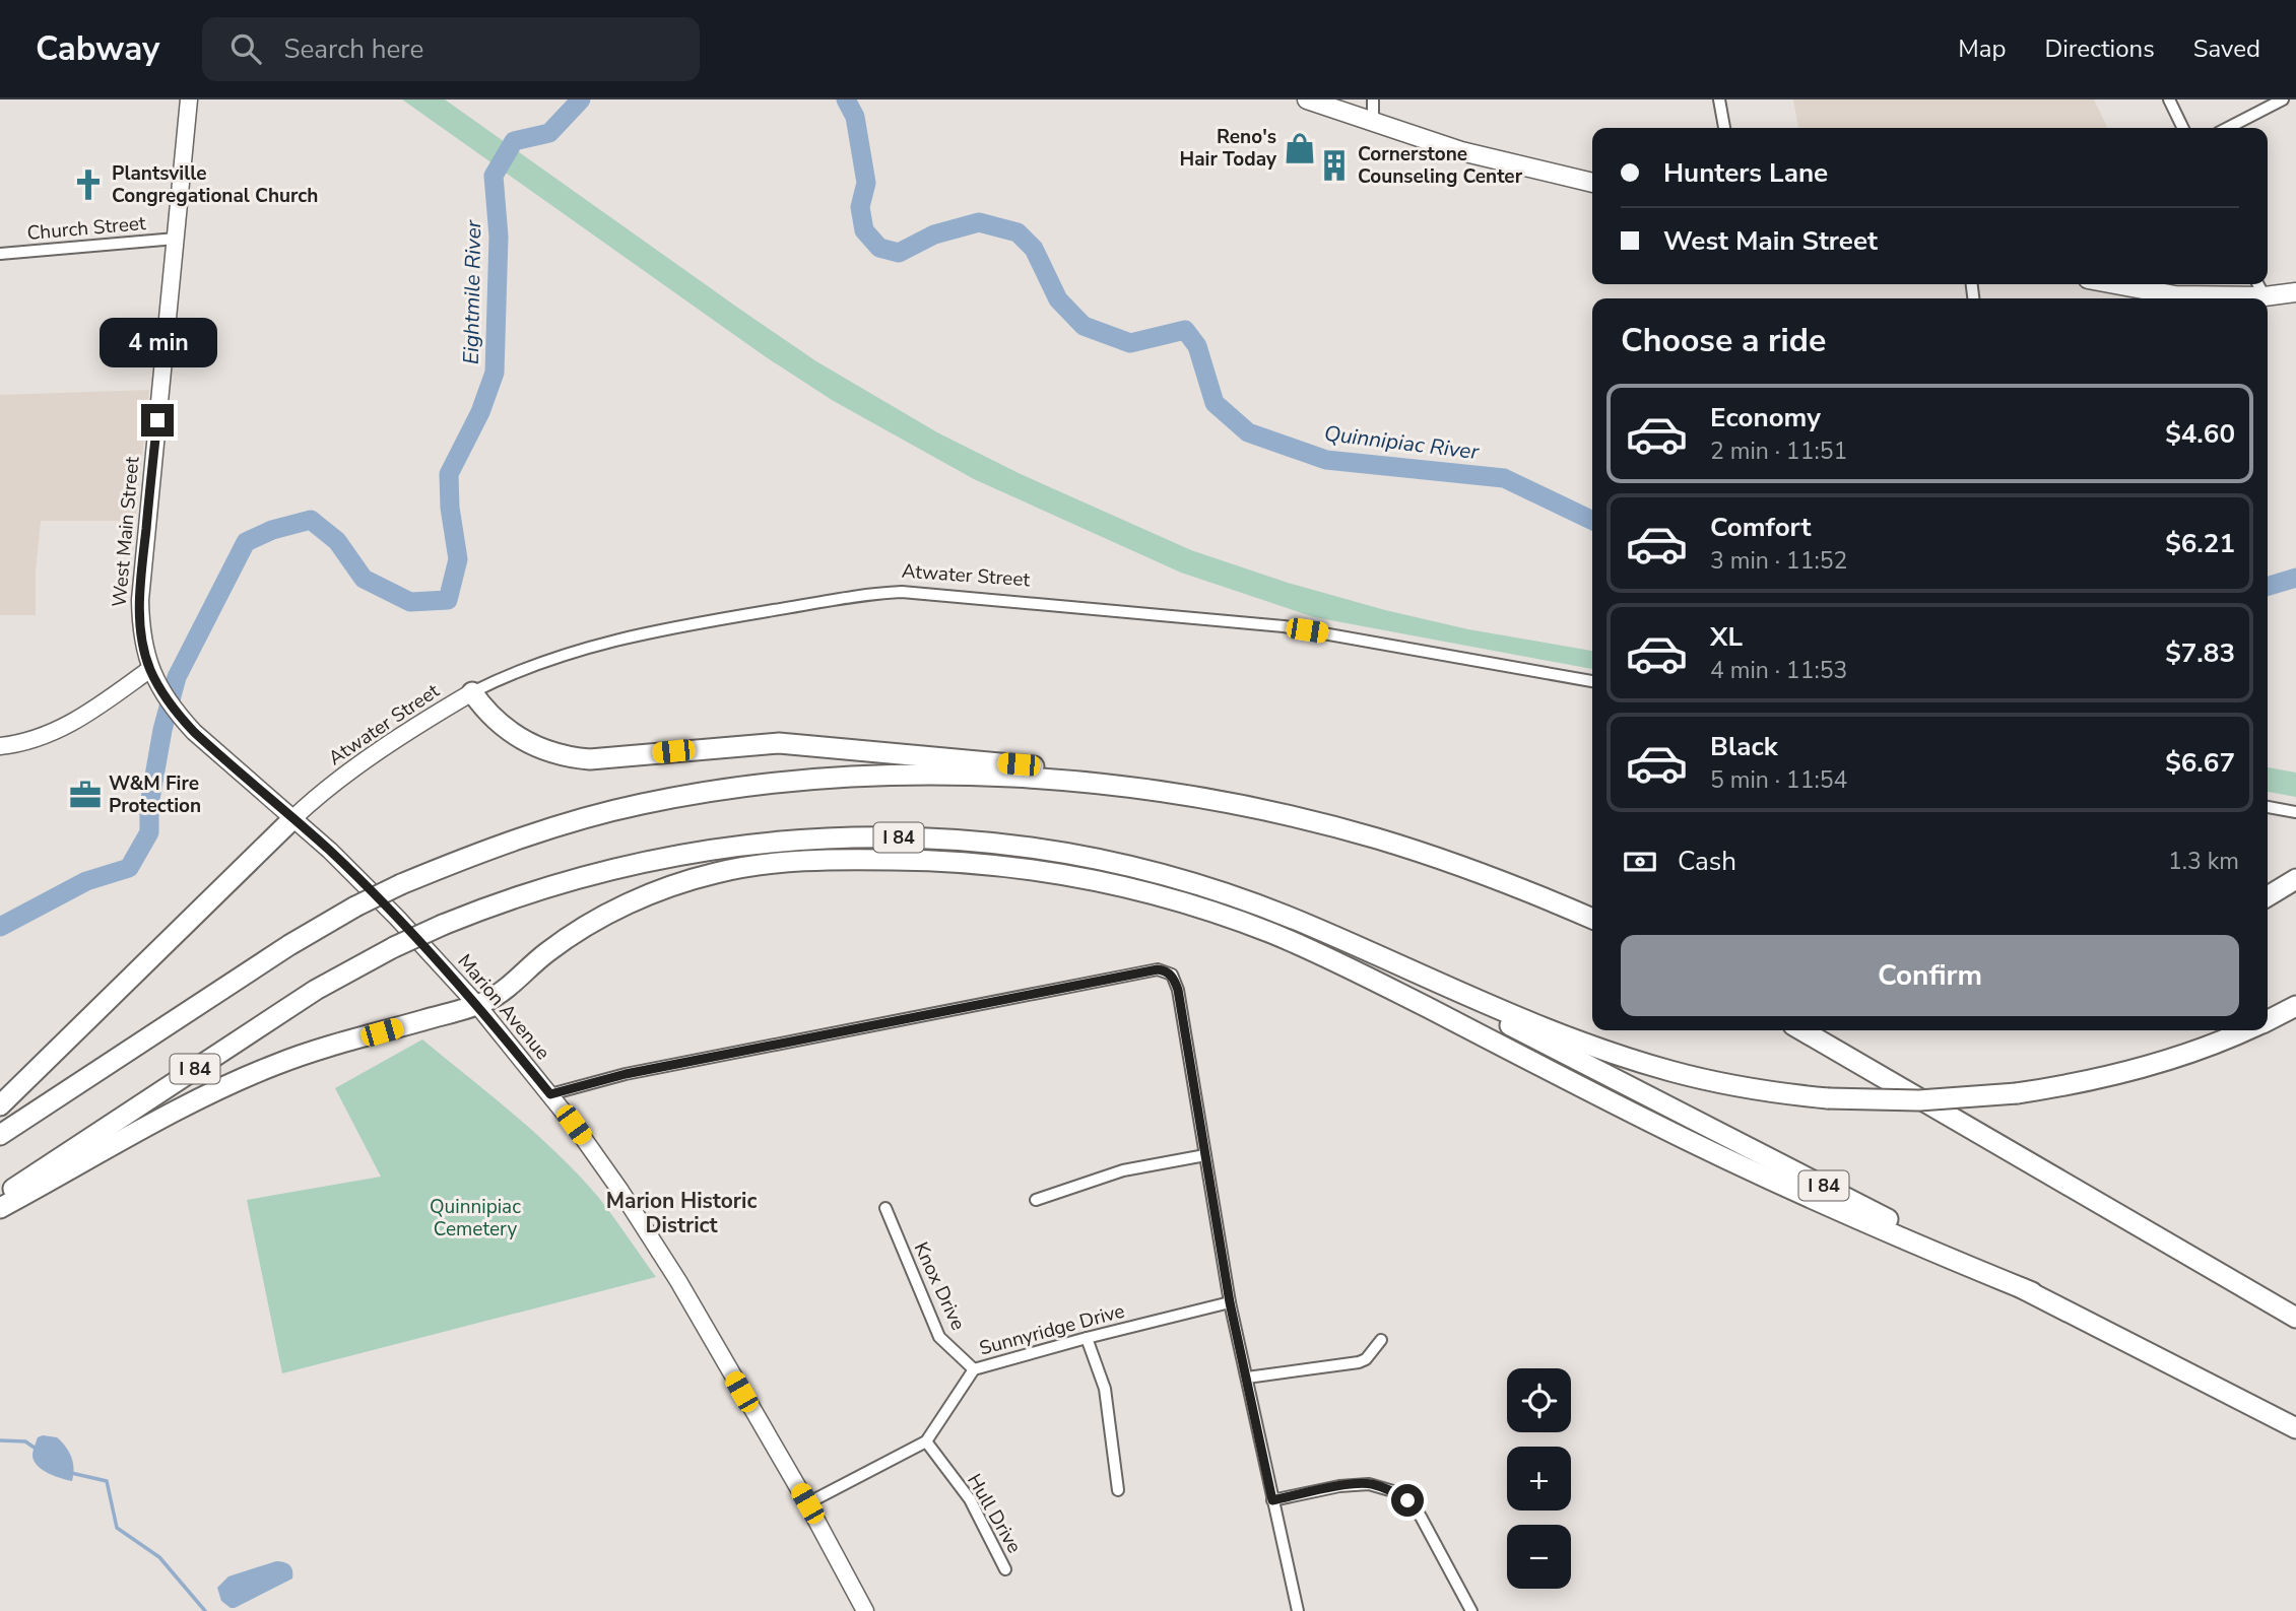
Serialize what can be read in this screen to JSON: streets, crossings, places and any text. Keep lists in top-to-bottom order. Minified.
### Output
{"streets":{"highway":["I 84"],"main road":["West Main Street","Atwater Street","Marion Avenue"],"street":["Church Street","Knox Drive","Sunnyridge Drive","Hull Drive"]},"crossings":[["Church Street","West Main Street"],["West Main Street","Marion Avenue"],["Atwater Street","Marion Avenue"],["Marion Avenue","Sunnyridge Drive"],["Knox Drive","Sunnyridge Drive"],["Sunnyridge Drive","Hull Drive"]],"districts":["Marion Historic District"],"water":["Eightmile River","Quinnipiac River"],"parks":["Quinnipiac Cemetery"],"places":{"shop":["Reno's Hair Today"],"building":["Cornerstone Counseling Center"],"church":["Plantsville Congregational Church"],"office":["W&M Fire Protection"]},"page":{"header":"Cabway","search":"Search here","nav":["Map","Directions","Saved"],"banner":["Hunters Lane","West Main Street"],"heading":"Choose a ride","bubble":"4 min","list":[{"name":"Economy","note":"2 min · 11:51","value":"$4.60"},{"name":"Comfort","note":"3 min · 11:52","value":"$6.21"},{"name":"XL","note":"4 min · 11:53","value":"$7.83"},{"name":"Black","note":"5 min · 11:54","value":"$6.67"}],"pay":["Cash","1.3 km"],"buttons":"Confirm","map_buttons":["+","−"]}}
